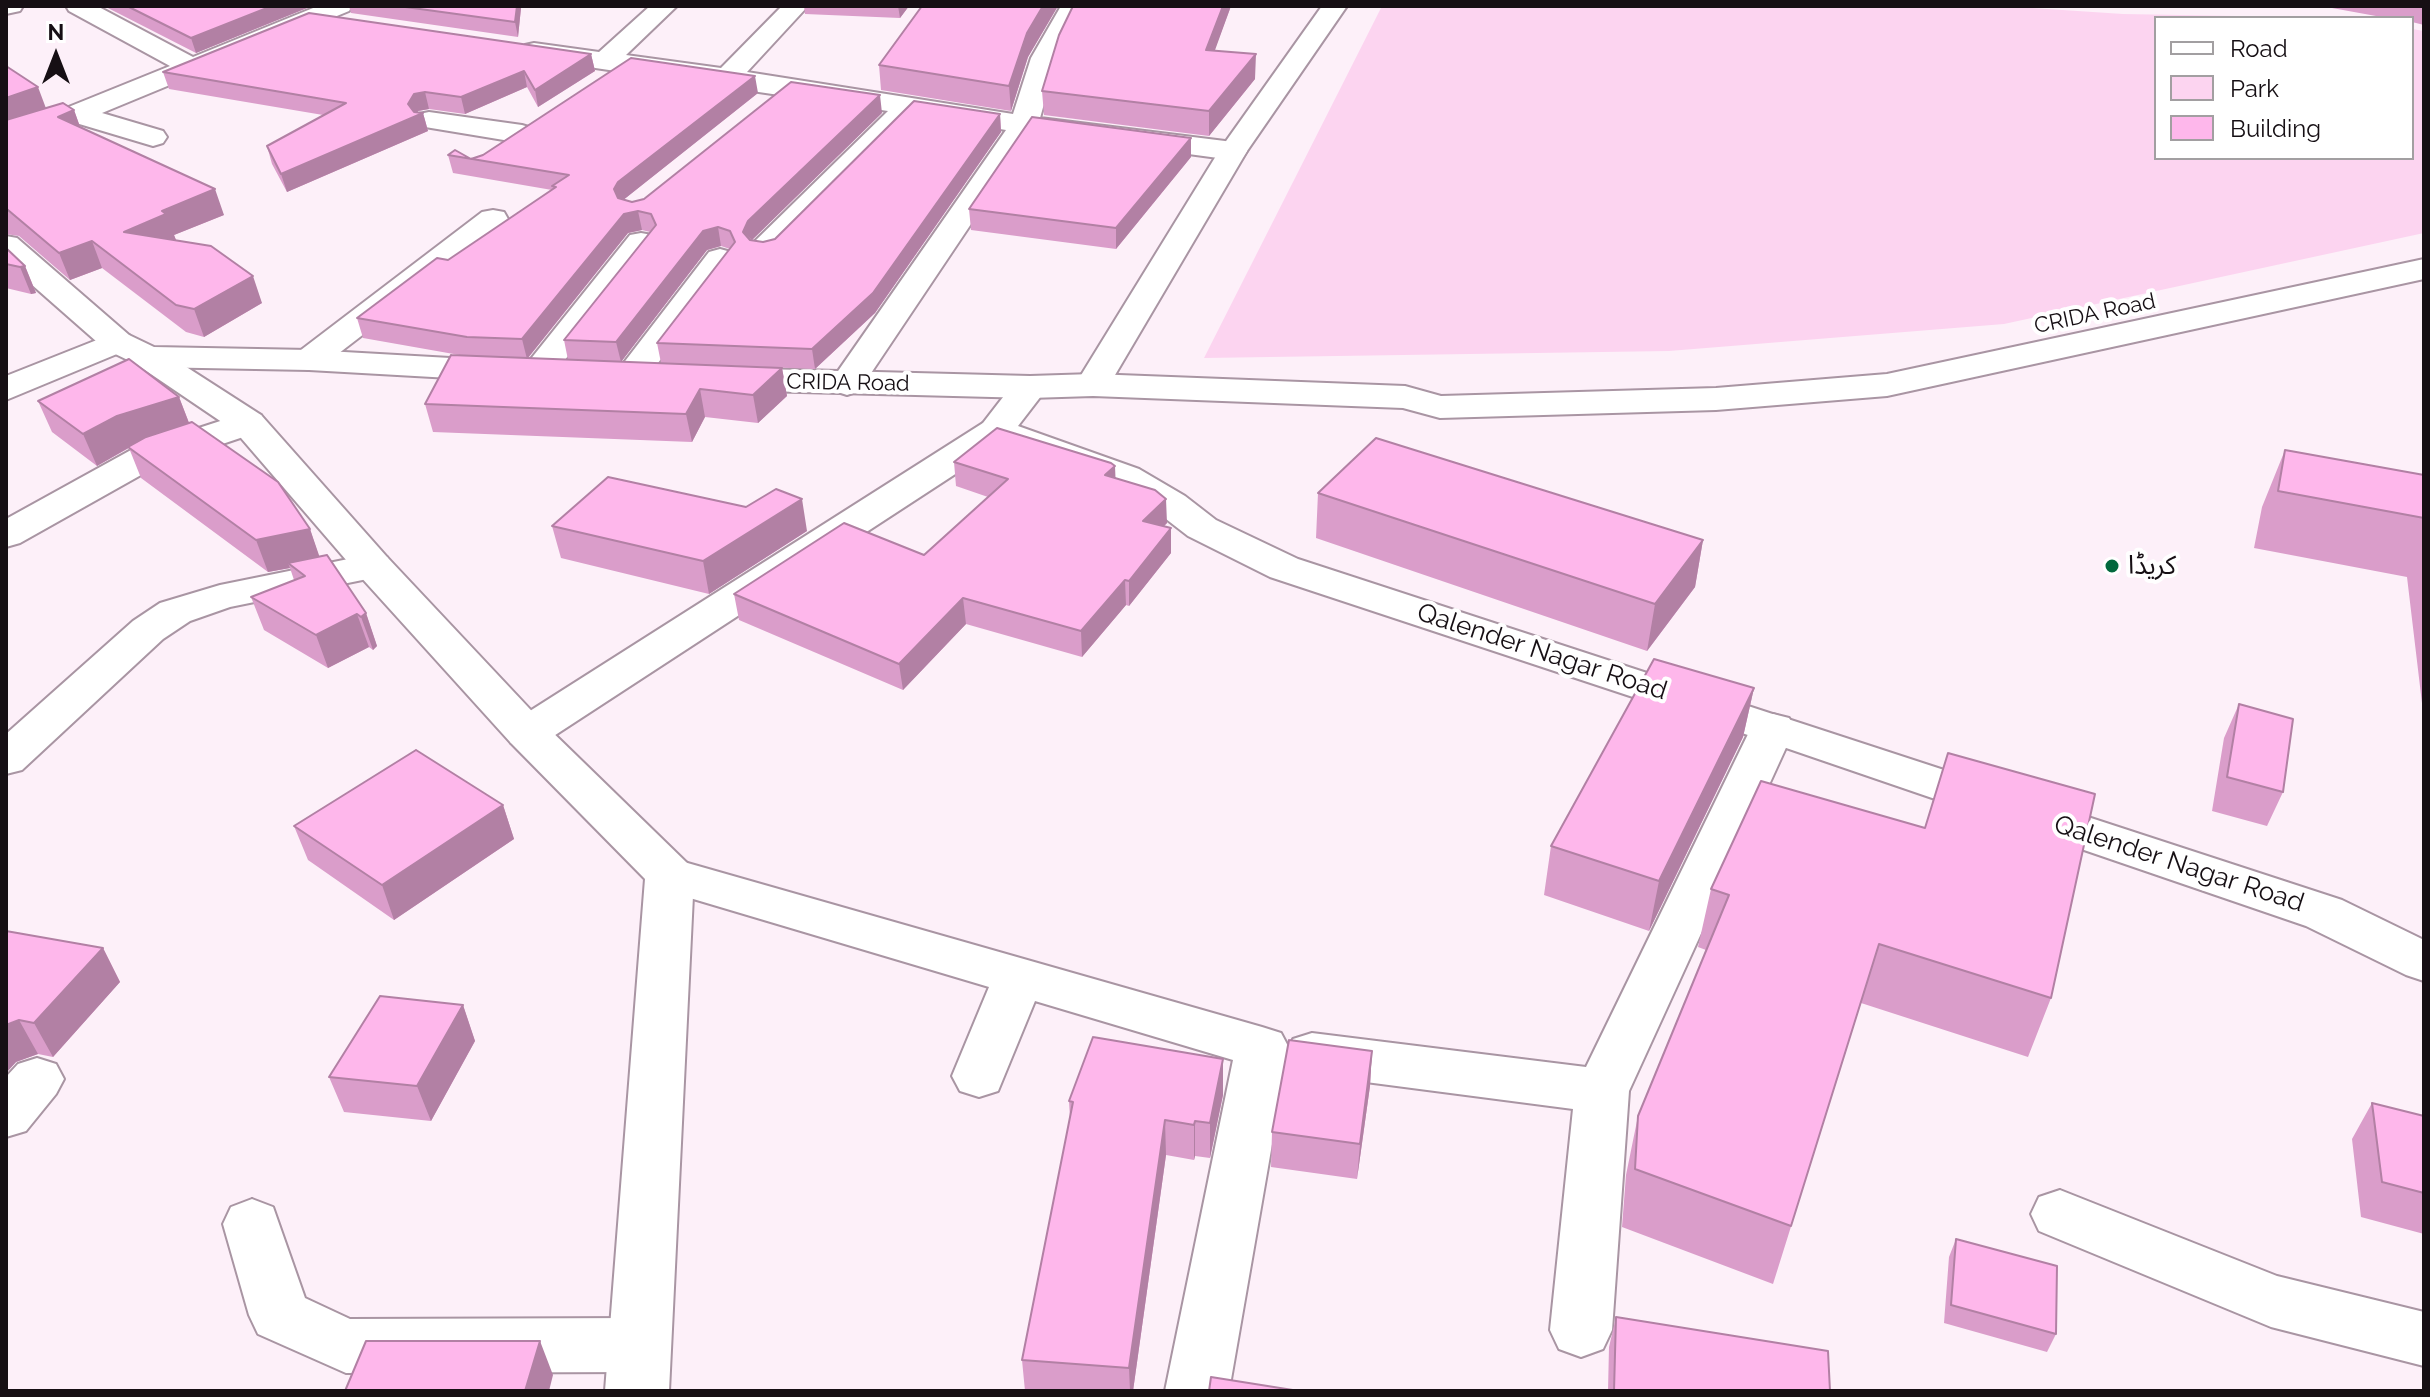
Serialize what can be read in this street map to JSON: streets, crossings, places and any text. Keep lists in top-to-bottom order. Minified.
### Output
{"streets":{"street":["CRIDA Road","Qalender Nagar Road"]},"places":["کریڈا"],"legend":["Road","Park","Building"],"north":"top"}
